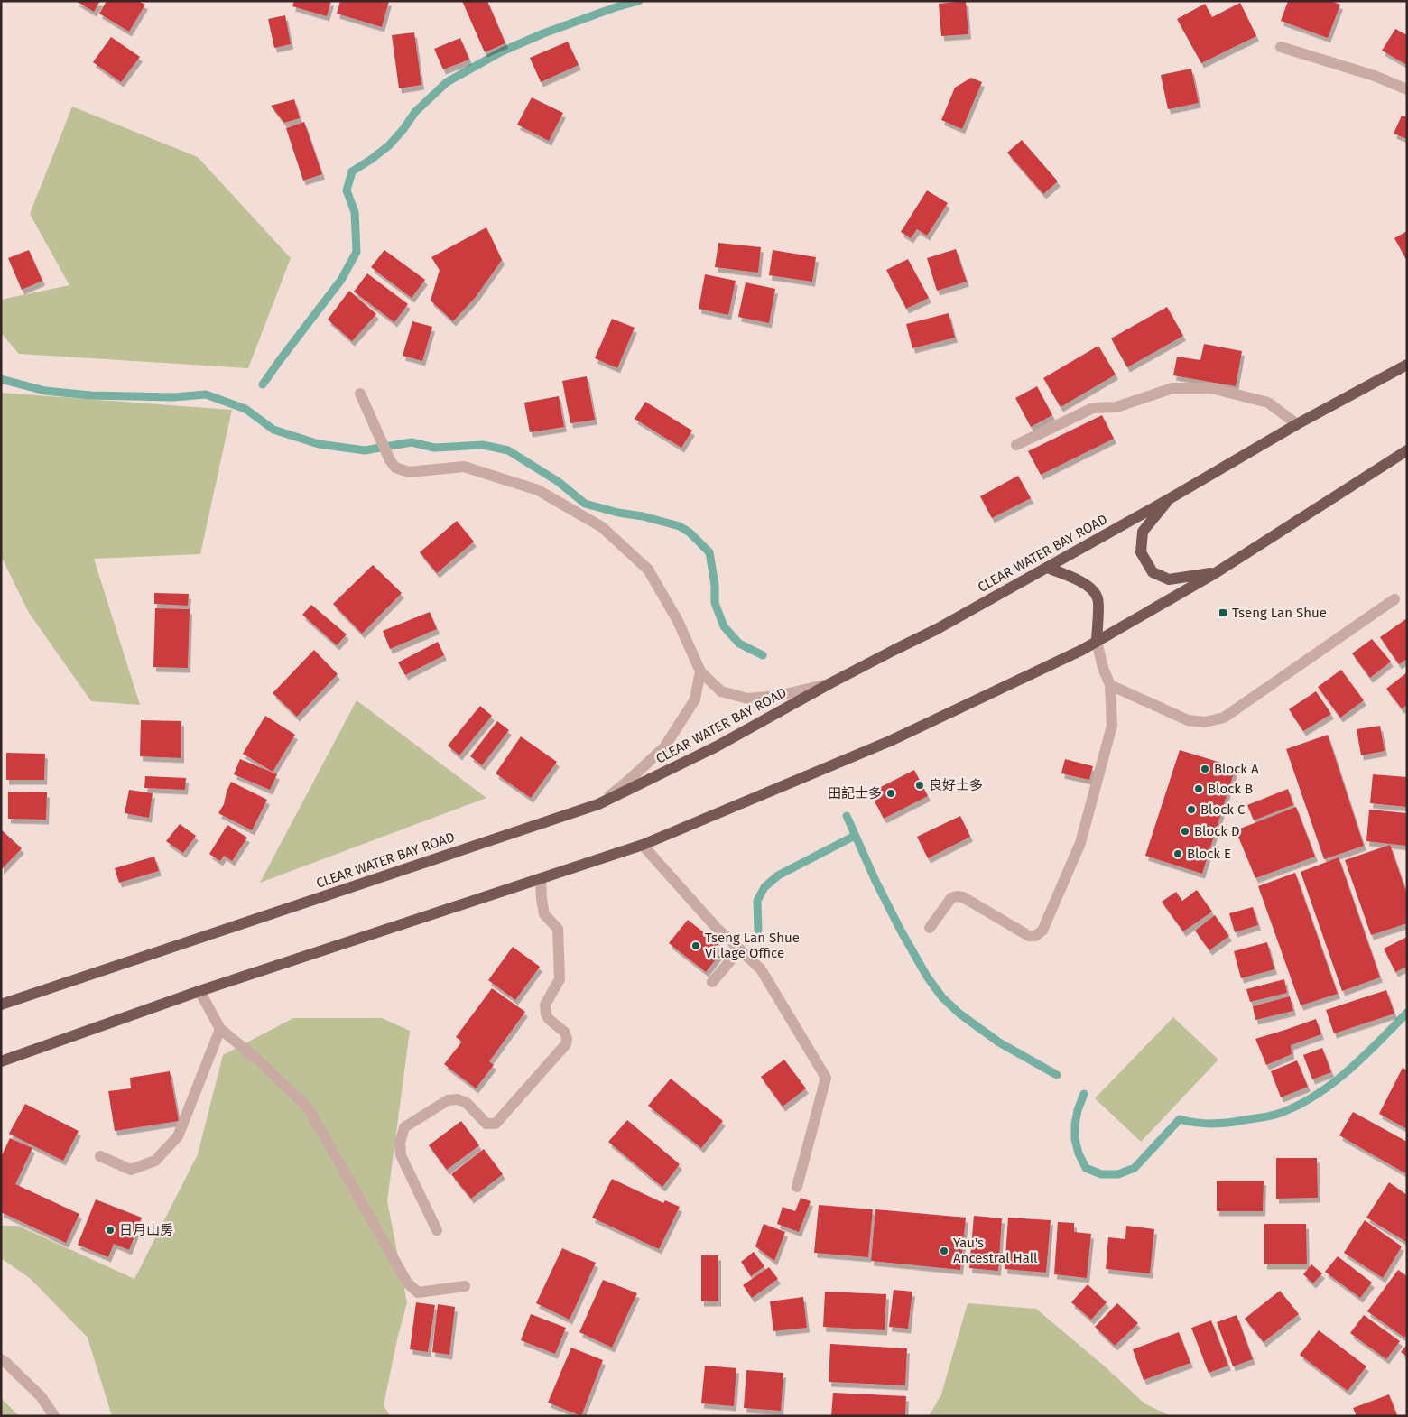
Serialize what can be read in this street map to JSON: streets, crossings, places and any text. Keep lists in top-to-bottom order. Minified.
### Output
{"streets":{"main road":["CLEAR WATER BAY ROAD"]},"places":{"transit":["Tseng Lan Shue"],"other":["Block A","良好士多","Block B","田記士多","Block C","Block D","Block E","Tseng Lan Shue Village Office","日月山房","Yau's Ancestral Hall"]}}
